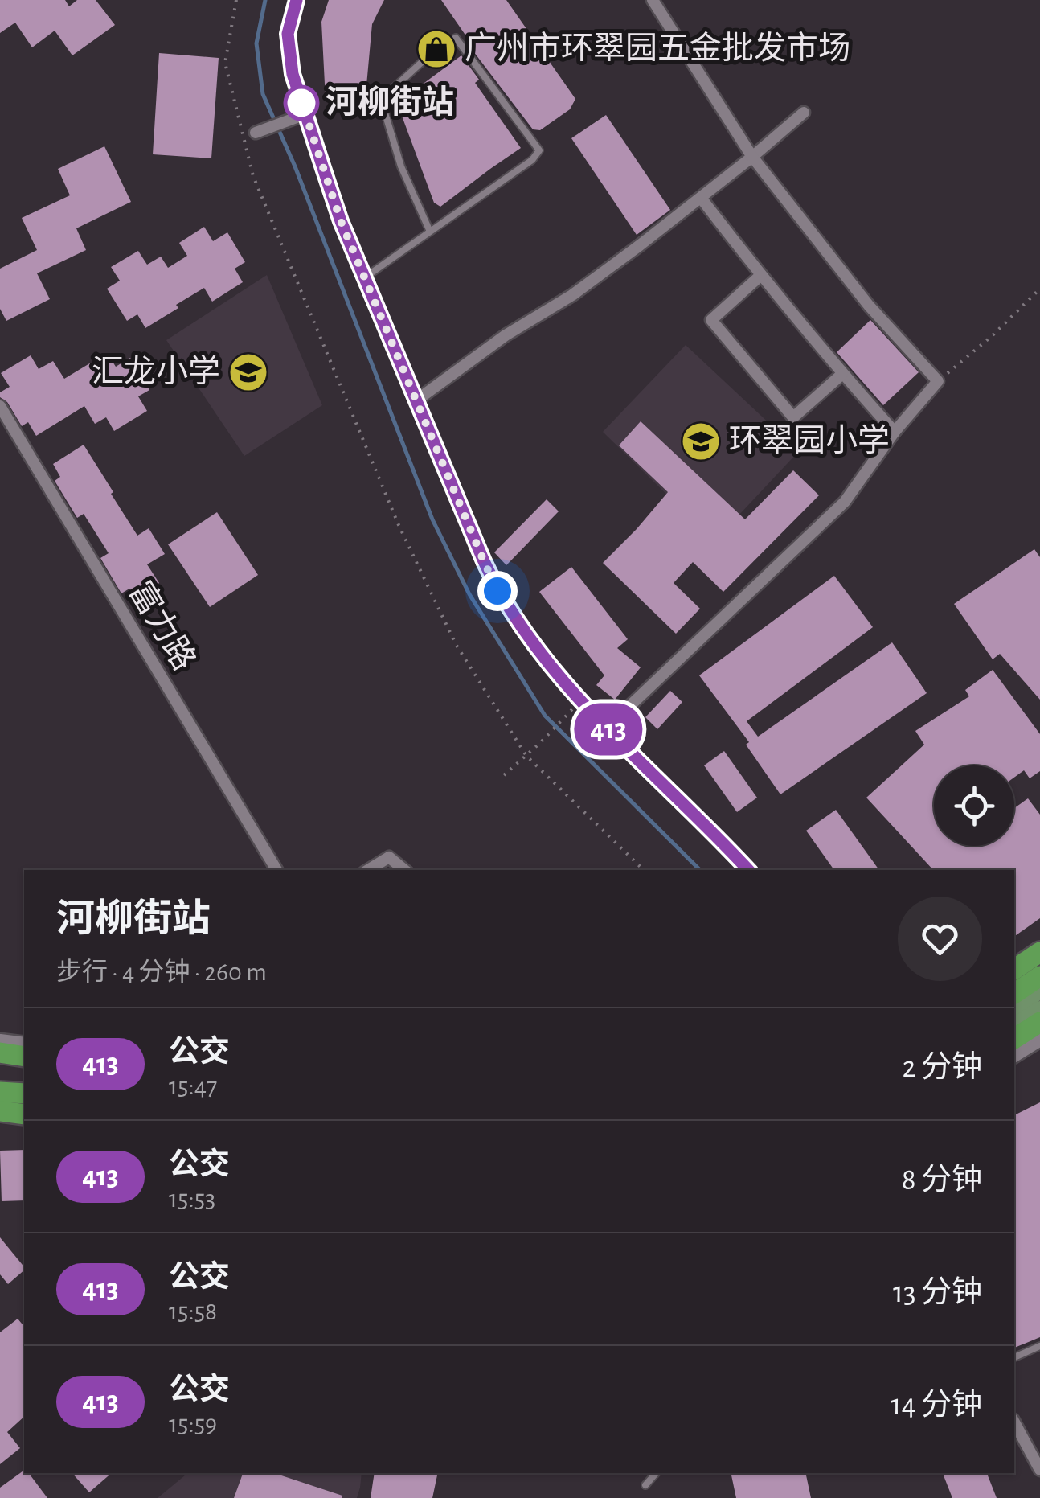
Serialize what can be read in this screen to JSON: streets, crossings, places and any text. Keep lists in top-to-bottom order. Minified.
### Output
{"streets":{"street":["富力路"]},"places":{"shop":["广州市环翠园五金批发市场"],"other":["河柳街站"],"school or university":["汇龙小学","环翠园小学"]},"lines":["bus line 413"],"page":{"on_map":"413","heading":["河柳街站","步行 · 4 分钟 · 260 m"],"list":[{"mark":"413","name":"公交","note":"15:47","value":"2 分钟"},{"mark":"413","name":"公交","note":"15:53","value":"8 分钟"},{"mark":"413","name":"公交","note":"15:58","value":"13 分钟"},{"mark":"413","name":"公交","note":"15:59","value":"14 分钟"}]}}
